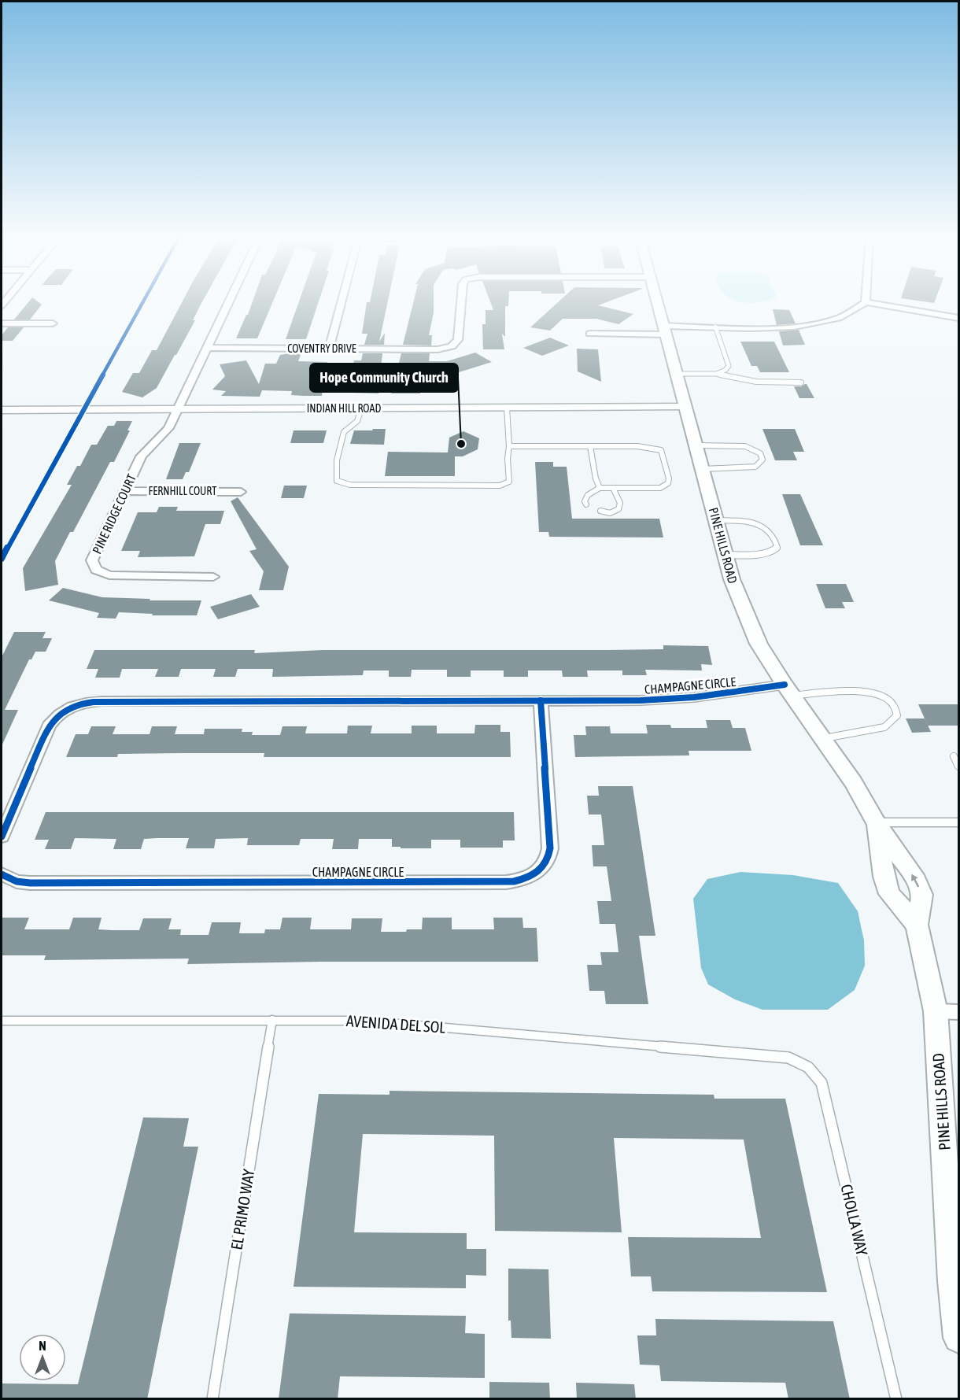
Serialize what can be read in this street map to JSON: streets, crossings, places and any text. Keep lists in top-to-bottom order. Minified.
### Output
{"streets":{"main road":["PINE HILLS ROAD"],"street":["COVENTRY DRIVE","INDIAN HILL ROAD","FERNHILL COURT","PINE RIDGE COURT","CHAMPAGNE CIRCLE"],"lane":["AVENIDA DEL SOL","EL PRIMO WAY","CHOLLA WAY"]},"crossings":[["COVENTRY DRIVE","PINE RIDGE COURT"],["INDIAN HILL ROAD","PINE RIDGE COURT"],["INDIAN HILL ROAD","PINE HILLS ROAD"],["FERNHILL COURT","PINE RIDGE COURT"],["PINE HILLS ROAD","CHAMPAGNE CIRCLE"],["AVENIDA DEL SOL","EL PRIMO WAY"],["AVENIDA DEL SOL","CHOLLA WAY"]],"places":["Hope Community Church"],"north":"top"}
